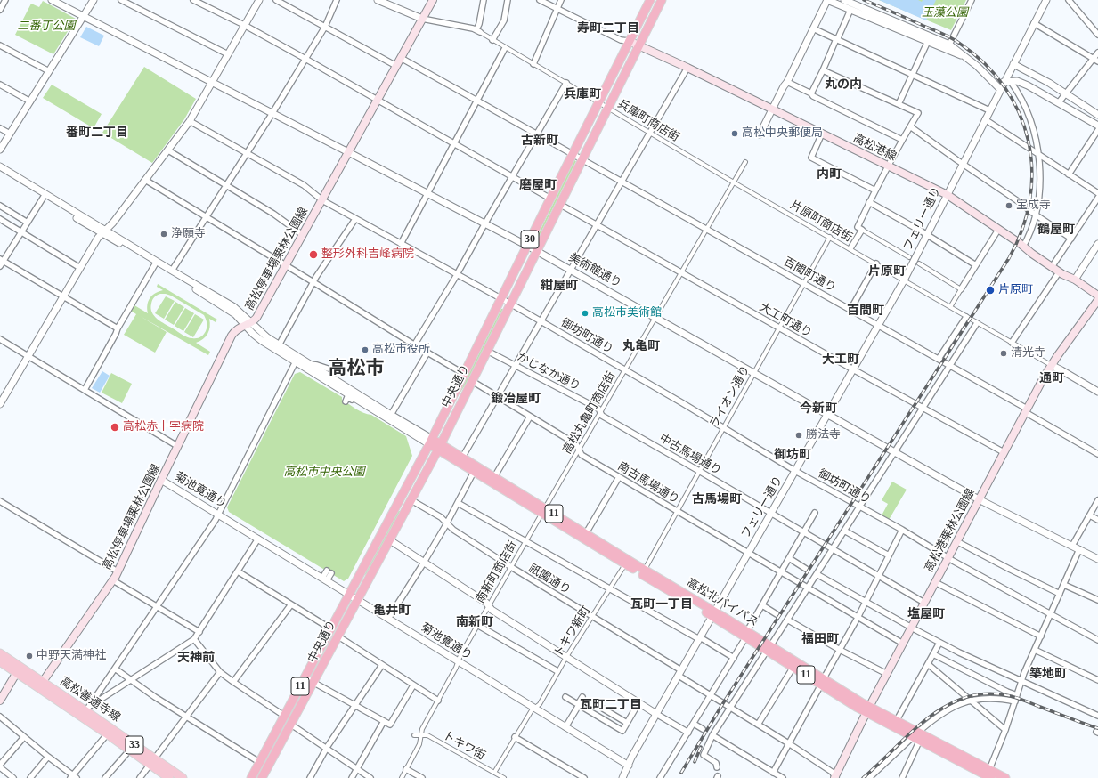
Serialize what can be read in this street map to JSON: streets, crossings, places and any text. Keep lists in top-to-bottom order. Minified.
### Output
{"streets":{"highway":["30","中央通り","11","高松北バイパス"],"main road":["高松港線","高松停車場栗林公園線","高松港栗林公園線","高松善通寺線","33"],"street":["兵庫町商店街","フェリー通り","片原町商店街","美術館通り","百間町通り","大工町通り","御坊町通り","かじなか通り","ライオン通り","高松丸亀町商店街","中古馬場通り","南古馬場通り","菊池寛通り","南新町商店街","祇園通り","トキワ新町","トキワ街"]},"crossings":[["兵庫町商店街","片原町商店街"],["兵庫町商店街","中央通り"],["兵庫町商店街","高松丸亀町商店街"],["高松港線","フェリー通り"],["高松港線","中央通り"],["フェリー通り","片原町商店街"],["フェリー通り","美術館通り"],["フェリー通り","百間町通り"],["フェリー通り","大工町通り"],["フェリー通り","御坊町通り"],["フェリー通り","中古馬場通り"],["フェリー通り","南古馬場通り"],["フェリー通り","菊池寛通り"],["フェリー通り","祇園通り"],["フェリー通り","高松北バイパス"],["片原町商店街","ライオン通り"],["片原町商店街","高松丸亀町商店街"],["片原町商店街","高松港栗林公園線"],["高松停車場栗林公園線","美術館通り"],["高松停車場栗林公園線","百間町通り"],["高松停車場栗林公園線","御坊町通り"],["高松停車場栗林公園線","菊池寛通り"],["高松停車場栗林公園線","高松善通寺線"],["美術館通り","中央通り"],["美術館通り","ライオン通り"],["美術館通り","高松丸亀町商店街"],["美術館通り","高松港栗林公園線"],["百間町通り","中央通り"],["百間町通り","ライオン通り"],["百間町通り","高松丸亀町商店街"],["百間町通り","高松港栗林公園線"],["大工町通り","中央通り"],["大工町通り","ライオン通り"],["大工町通り","高松丸亀町商店街"],["大工町通り","高松港栗林公園線"],["御坊町通り","中央通り"],["御坊町通り","ライオン通り"],["御坊町通り","高松丸亀町商店街"],["御坊町通り","高松港栗林公園線"],["かじなか通り","中央通り"],["かじなか通り","高松丸亀町商店街"],["かじなか通り","中古馬場通り"],["中央通り","南古馬場通り"],["中央通り","菊池寛通り"],["中央通り","祇園通り"],["中央通り","高松北バイパス"],["ライオン通り","中古馬場通り"],["ライオン通り","南古馬場通り"],["高松丸亀町商店街","中古馬場通り"],["高松丸亀町商店街","南古馬場通り"],["中古馬場通り","高松港栗林公園線"],["南古馬場通り","高松港栗林公園線"],["菊池寛通り","南新町商店街"],["菊池寛通り","トキワ新町"],["高松港栗林公園線","祇園通り"],["高松港栗林公園線","高松北バイパス"],["南新町商店街","祇園通り"],["南新町商店街","トキワ街"],["祇園通り","トキワ新町"],["高松北バイパス","トキワ新町"],["トキワ新町","トキワ街"]],"districts":["寿町二丁目","丸の内","兵庫町","番町二丁目","古新町","内町","磨屋町","鶴屋町","片原町","紺屋町","百間町","丸亀町","大工町","高松市","通町","鍛冶屋町","今新町","御坊町","古馬場町","瓦町一丁目","亀井町","塩屋町","南新町","福田町","天神前","築地町","瓦町二丁目"],"parks":["玉藻公園","二番丁公園","高松市中央公園"],"places":["高松中央郵便局","宝成寺","浄願寺","整形外科吉峰病院","片原町","高松市美術館","高松市役所","清光寺","高松赤十字病院","勝法寺","中野天満神社"]}
